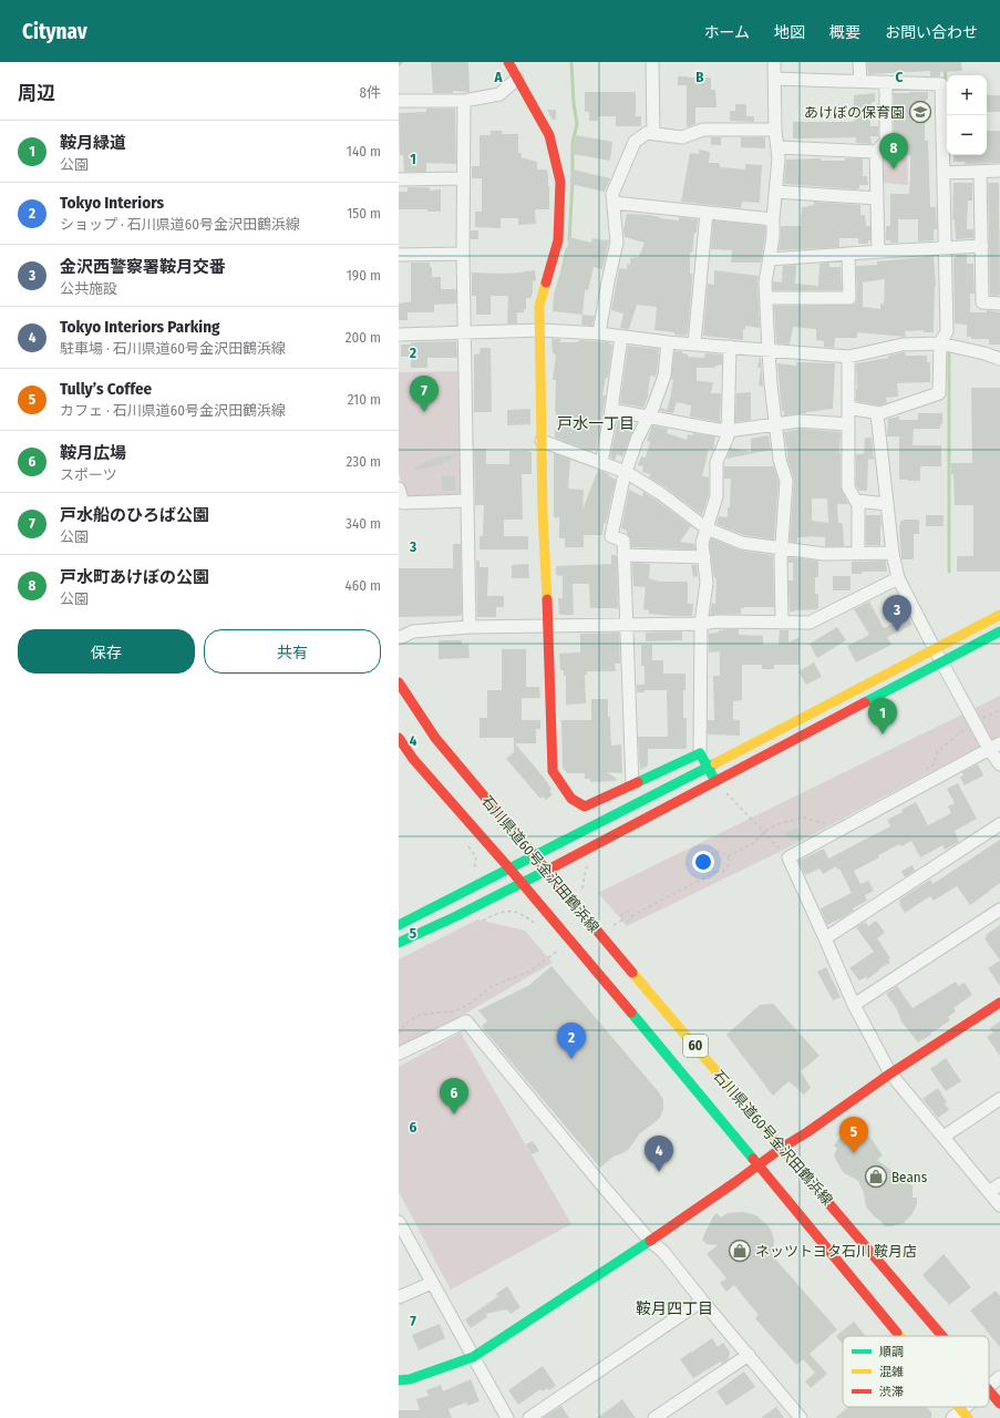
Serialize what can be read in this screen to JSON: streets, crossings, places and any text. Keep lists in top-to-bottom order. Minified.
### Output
{"streets":{"street":["石川県道60号金沢田鶴浜線","60"]},"districts":["戸水一丁目","鞍月四丁目"],"places":{"school or university":["あけぼの保育園"],"shop":["Beans","ネッツトヨタ石川 鞍月店"]},"legend":["順調","混雑","渋滞"],"page":{"header":"Citynav","nav":["ホーム","地図","概要","お問い合わせ"],"heading":["周辺","8件"],"map_buttons":["+","−"],"list":[{"mark":"1","name":"鞍月緑道","note":"公園","value":"140 m"},{"mark":"2","name":"Tokyo Interiors","note":"ショップ · 石川県道60号金沢田鶴浜線","value":"150 m"},{"mark":"3","name":"金沢西警察署鞍月交番","note":"公共施設","value":"190 m"},{"mark":"4","name":"Tokyo Interiors Parking","note":"駐車場 · 石川県道60号金沢田鶴浜線","value":"200 m"},{"mark":"5","name":"Tully’s Coffee","note":"カフェ · 石川県道60号金沢田鶴浜線","value":"210 m"},{"mark":"6","name":"鞍月広場","note":"スポーツ","value":"230 m"},{"mark":"7","name":"戸水船のひろば公園","note":"公園","value":"340 m"},{"mark":"8","name":"戸水町あけぼの公園","note":"公園","value":"460 m"}],"pins":["8","7","3","1","2","6","5","4"],"buttons":["保存","共有"]},"grid":{"columns":["A","B","C"],"rows":["1","2","3","4","5","6","7"]}}
